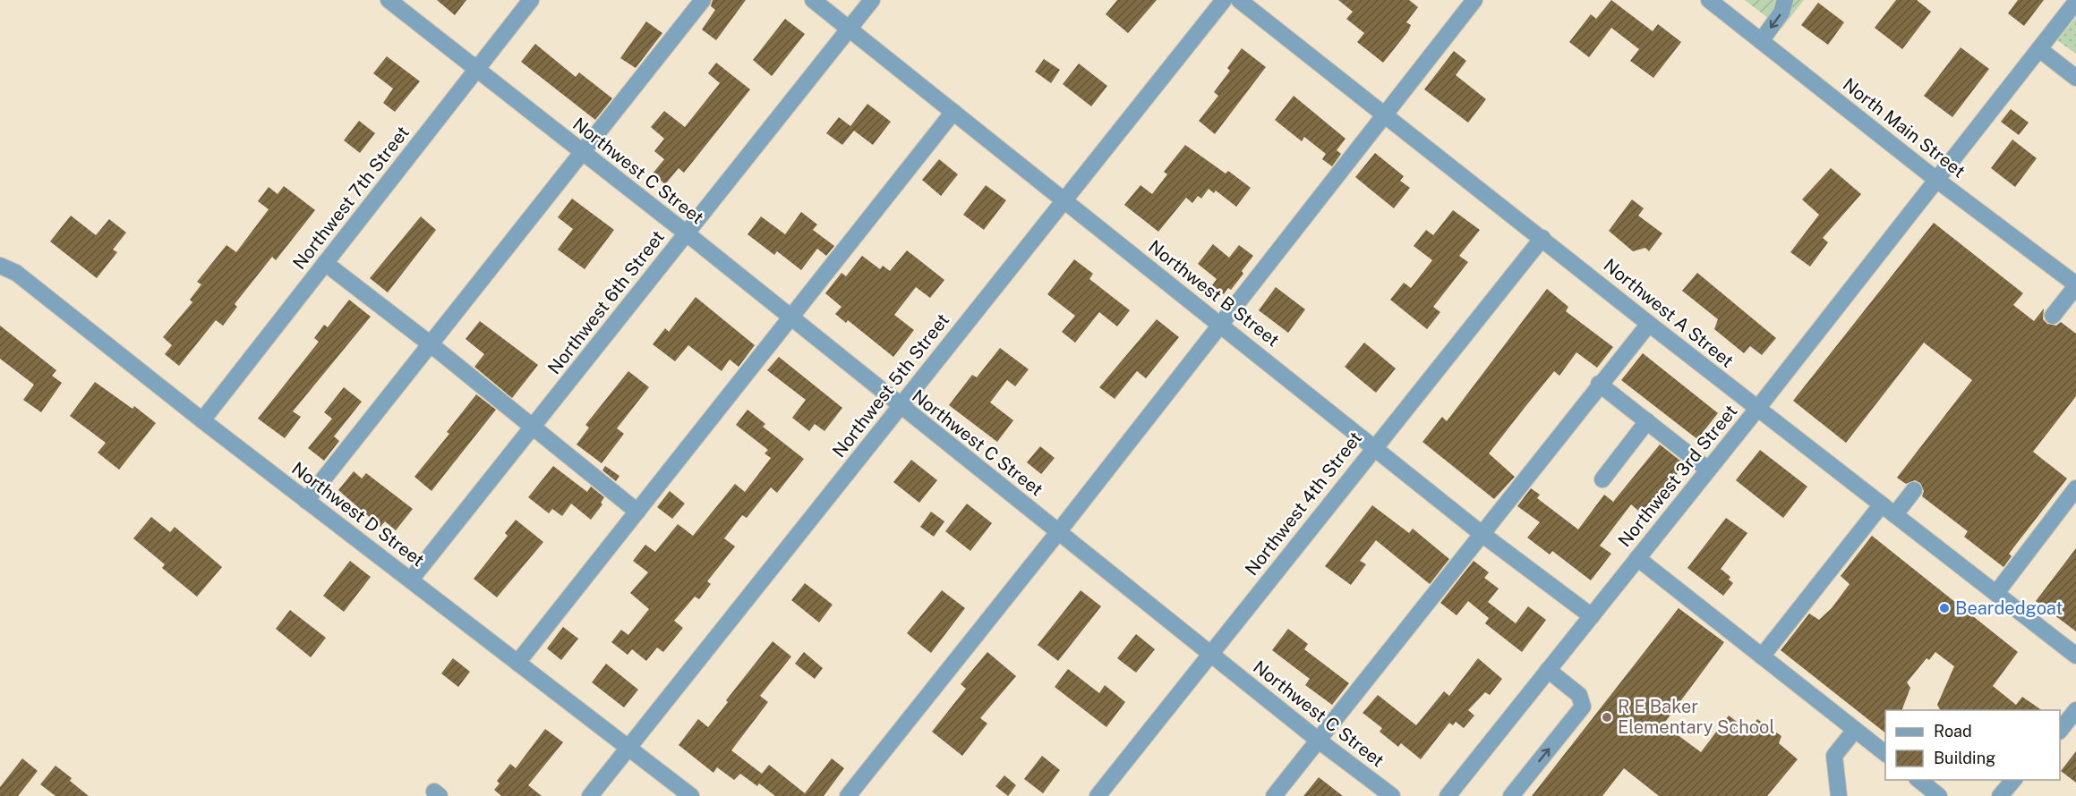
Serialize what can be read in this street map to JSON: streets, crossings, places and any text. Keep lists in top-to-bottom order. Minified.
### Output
{"streets":{"street":["North Main Street","Northwest C Street","Northwest 7th Street","Northwest B Street","Northwest 6th Street","Northwest A Street","Northwest 5th Street","Northwest 3rd Street","Northwest 4th Street","Northwest D Street"]},"crossings":[["North Main Street","Northwest 3rd Street"],["Northwest C Street","Northwest 7th Street"],["Northwest C Street","Northwest 6th Street"],["Northwest C Street","Northwest 5th Street"],["Northwest C Street","Northwest 4th Street"],["Northwest 7th Street","Northwest D Street"],["Northwest B Street","Northwest 6th Street"],["Northwest B Street","Northwest 5th Street"],["Northwest B Street","Northwest 3rd Street"],["Northwest B Street","Northwest 4th Street"],["Northwest 6th Street","Northwest D Street"],["Northwest A Street","Northwest 3rd Street"],["Northwest A Street","Northwest 4th Street"],["Northwest 5th Street","Northwest D Street"]],"places":["Beardedgoat","R E Baker Elementary School"],"legend":["Road","Building"]}
